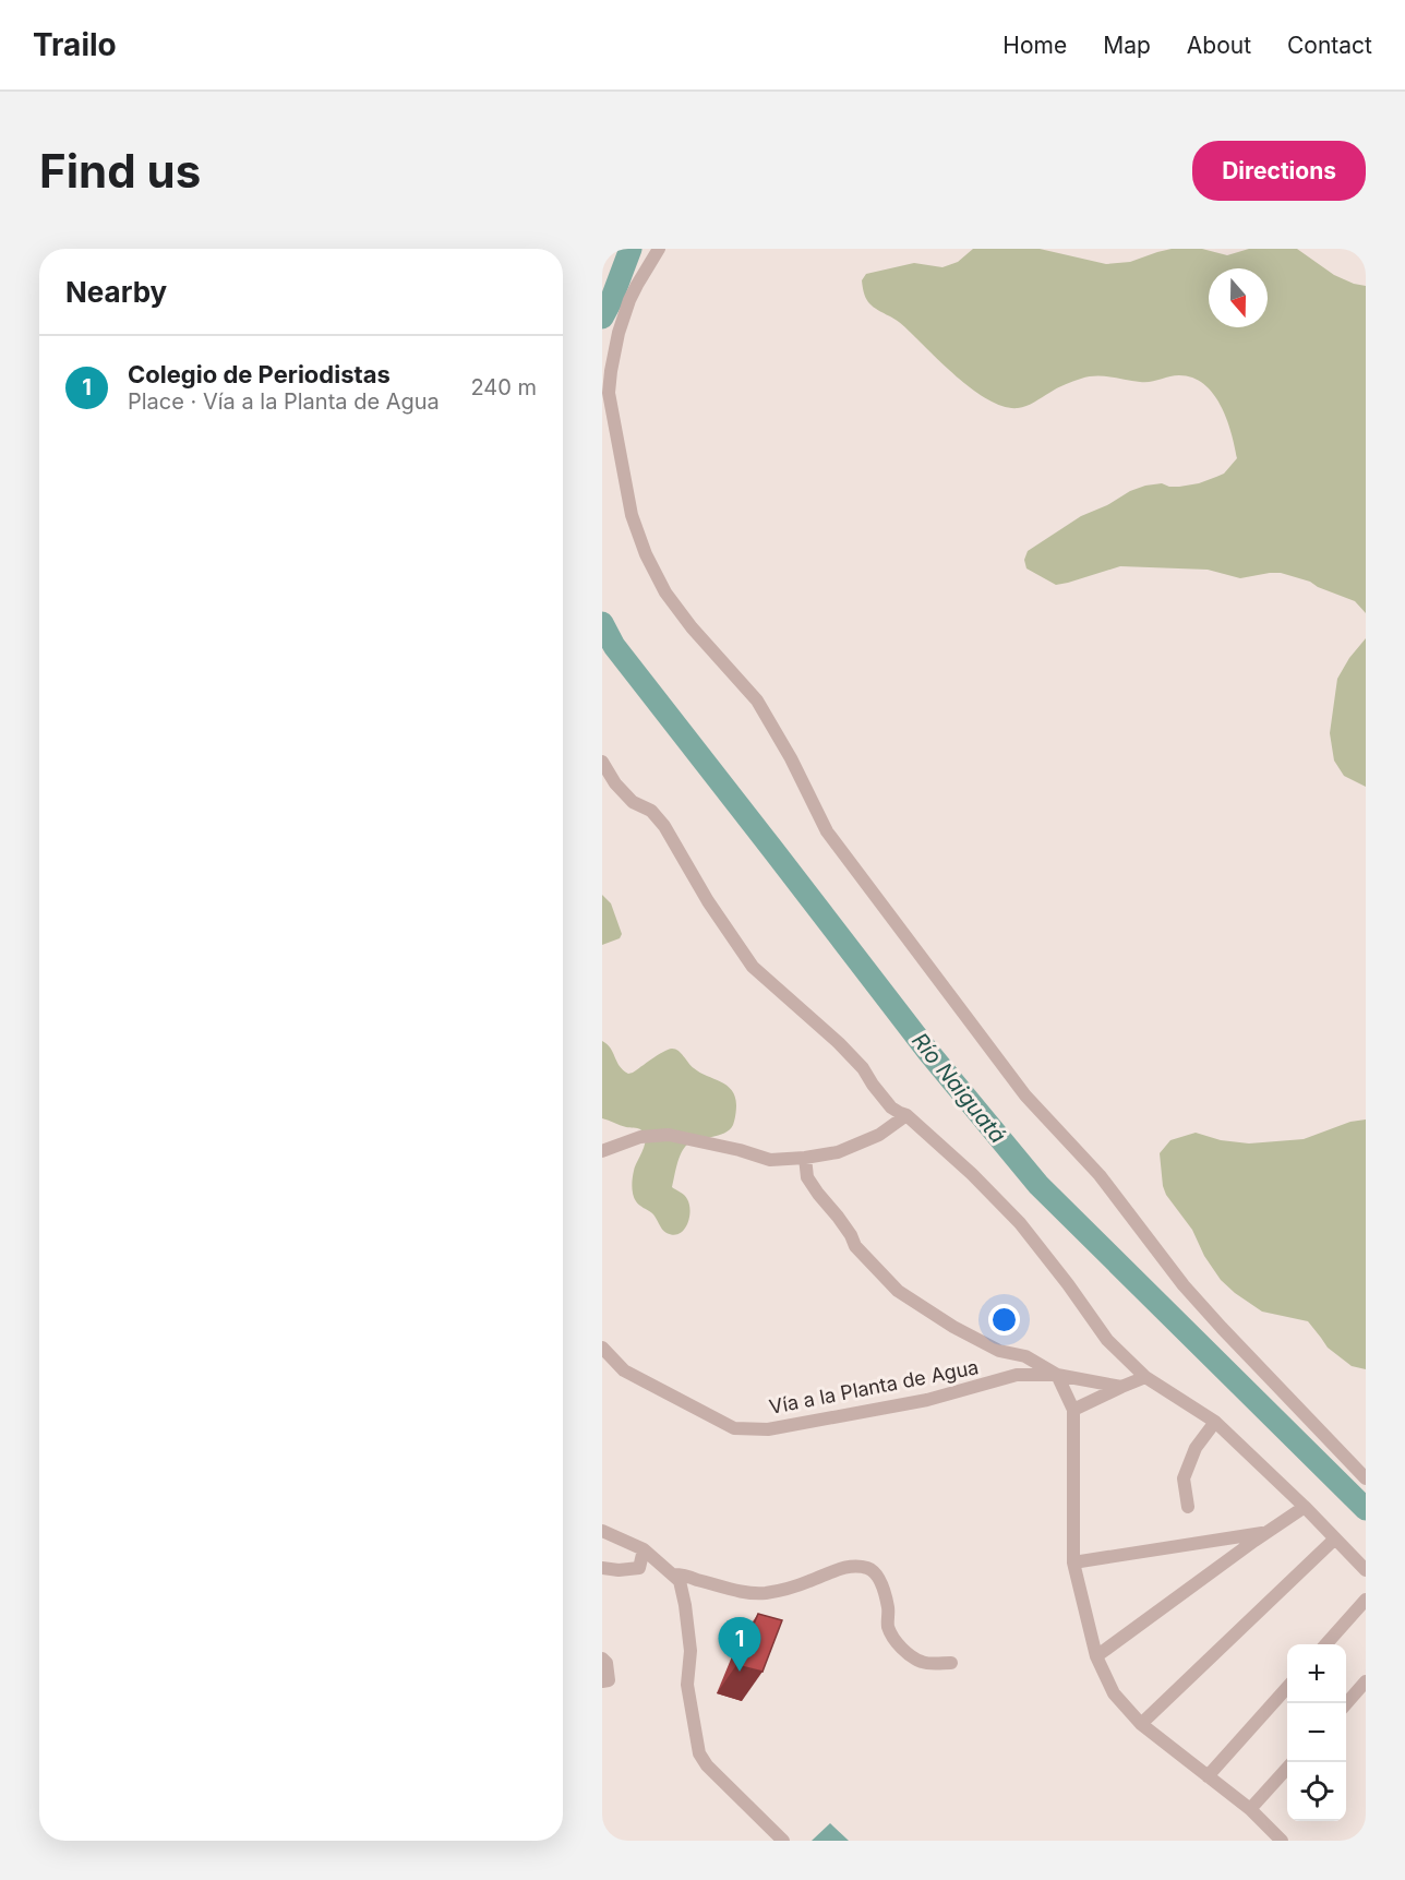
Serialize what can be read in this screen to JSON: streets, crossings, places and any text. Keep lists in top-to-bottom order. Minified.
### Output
{"streets":{"street":["Vía a la Planta de Agua"]},"water":["Río Naiguatá"],"north":"bottom","page":{"header":"Trailo","nav":["Home","Map","About","Contact"],"buttons":"Directions","title":"Find us","heading":"Nearby","list":[{"mark":"1","name":"Colegio de Periodistas","note":"Place · Vía a la Planta de Agua","value":"240 m"}],"pins":"1","map_buttons":["+","−"]}}
